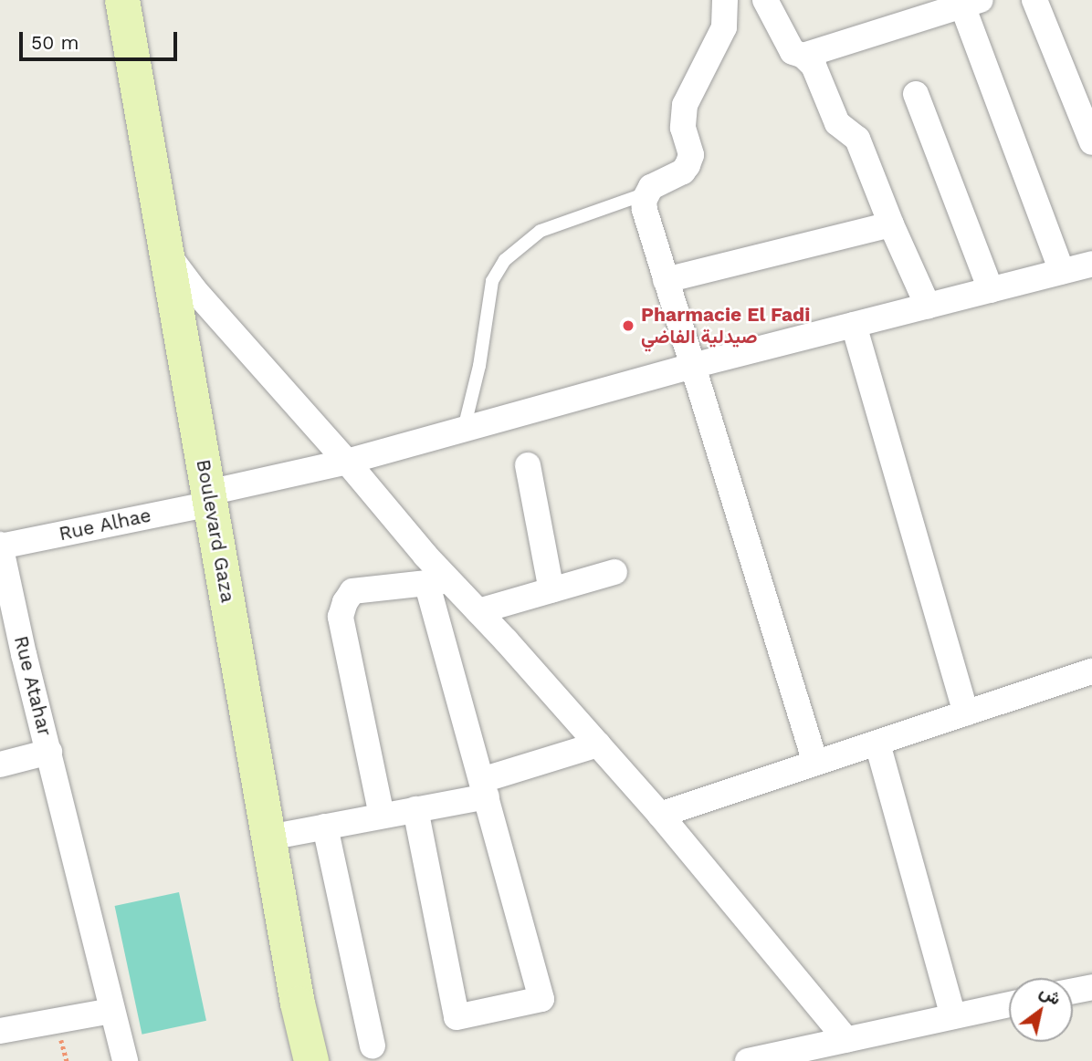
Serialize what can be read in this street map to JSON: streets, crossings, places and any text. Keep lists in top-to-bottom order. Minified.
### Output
{"streets":{"main road":["Boulevard Gaza"],"street":["Rue Alhae","Rue Atahar"]},"crossings":[["Rue Alhae","Boulevard Gaza"],["Rue Alhae","Rue Atahar"]],"places":["Pharmacie El Fadi صيدلية الفاضي"],"scale_bar":"50 m","north":"top right"}
